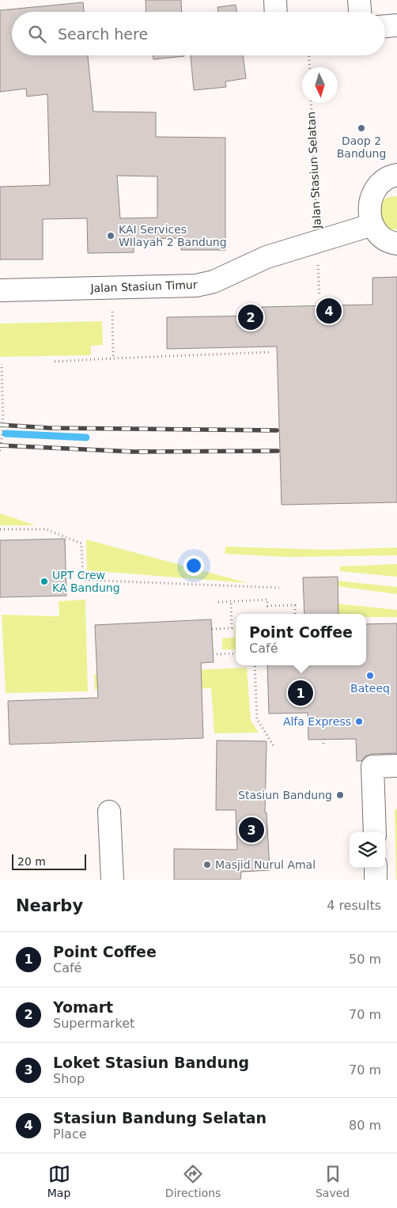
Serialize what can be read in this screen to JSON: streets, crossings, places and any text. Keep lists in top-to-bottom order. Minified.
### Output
{"streets":{"lane":["Jalan Stasiun Timur"],"path":["Jalan Stasiun Selatan"]},"crossings":[["Jalan Stasiun Selatan","Jalan Stasiun Timur"]],"places":["Daop 2 Bandung","KAI Services WIlayah 2 Bandung","UPT Crew KA Bandung","Bateeq","Alfa Express","Stasiun Bandung","Masjid Nurul Amal"],"scale_bar":"20 m","north":"bottom","page":{"search":"Search here","pins":["4","2","1","3"],"popup":["Point Coffee","Café"],"scale":"20 m","heading":["Nearby","4 results"],"list":[{"mark":"1","name":"Point Coffee","note":"Café","value":"50 m"},{"mark":"2","name":"Yomart","note":"Supermarket","value":"70 m"},{"mark":"3","name":"Loket Stasiun Bandung","note":"Shop","value":"70 m"},{"mark":"4","name":"Stasiun Bandung Selatan","note":"Place","value":"80 m"}],"nav":["Map","Directions","Saved"]}}
